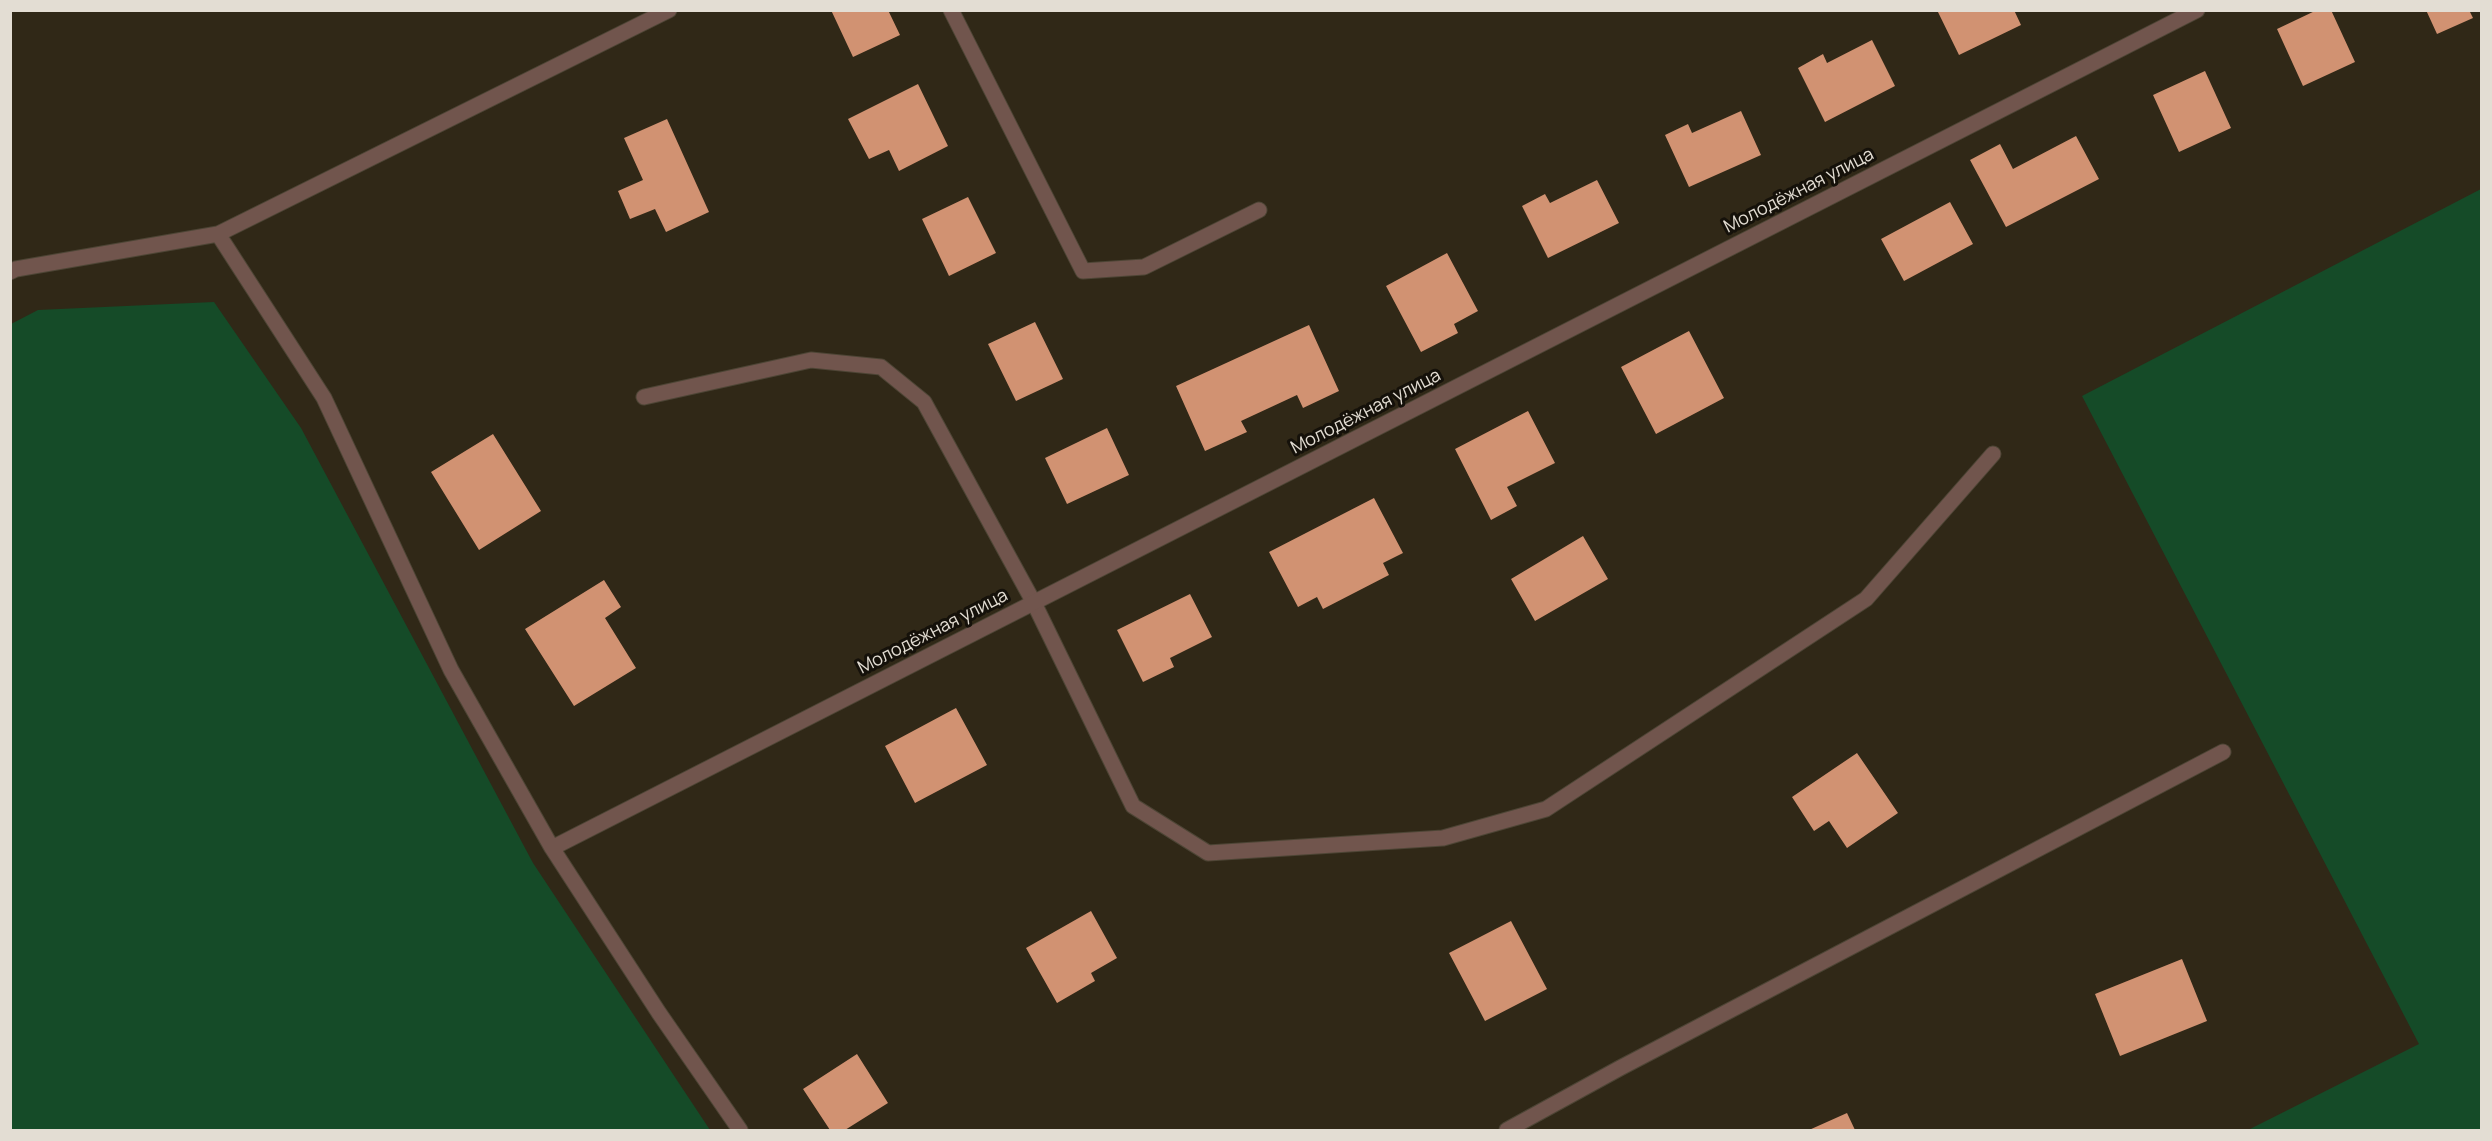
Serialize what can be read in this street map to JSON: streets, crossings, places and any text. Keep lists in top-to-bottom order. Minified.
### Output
{"streets":{"street":["Молодёжная улица"]}}
